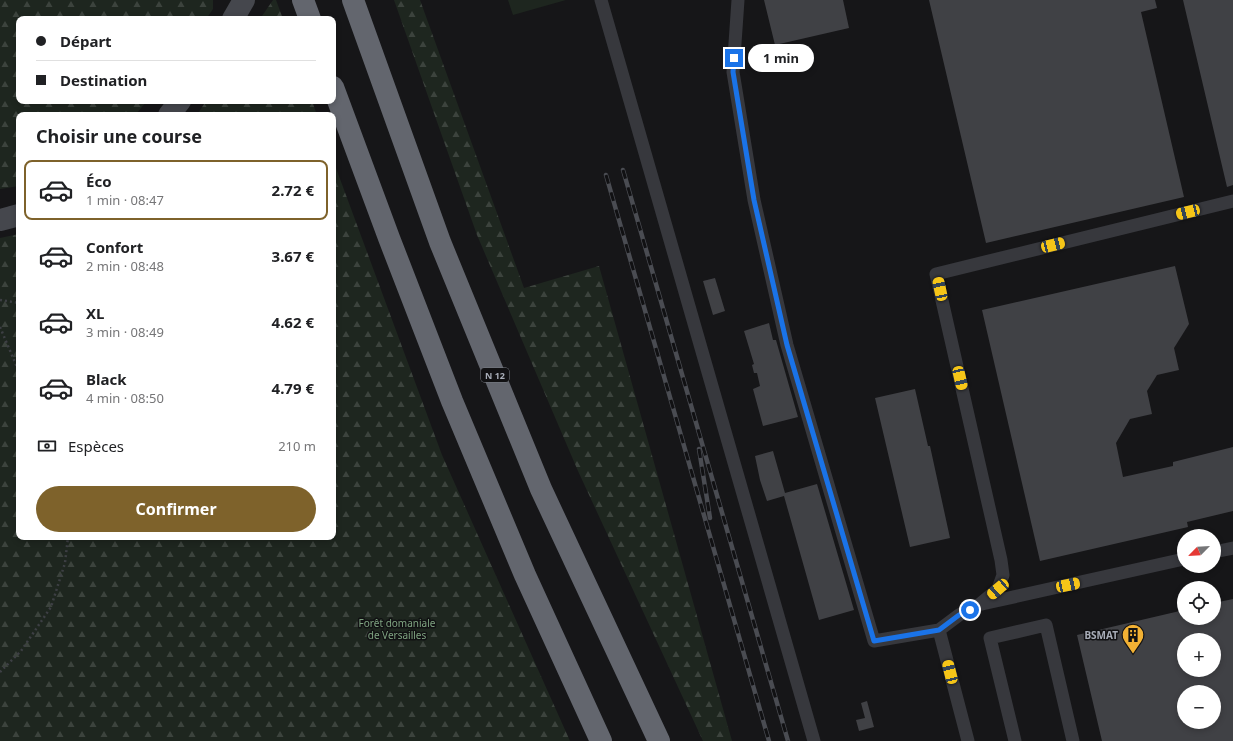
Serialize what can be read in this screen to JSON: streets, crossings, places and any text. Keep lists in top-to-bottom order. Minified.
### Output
{"streets":{"highway":["N 12"]},"parks":["Forêt domaniale de Versailles"],"places":{"building":["BSMAT"]},"north":"bottom left","page":{"banner":["Départ","Destination"],"bubble":"1 min","heading":"Choisir une course","list":[{"name":"Éco","note":"1 min · 08:47","value":"2.72 €"},{"name":"Confort","note":"2 min · 08:48","value":"3.67 €"},{"name":"XL","note":"3 min · 08:49","value":"4.62 €"},{"name":"Black","note":"4 min · 08:50","value":"4.79 €"}],"pay":["Espèces","210 m"],"buttons":"Confirmer","map_buttons":["+","−"]}}
